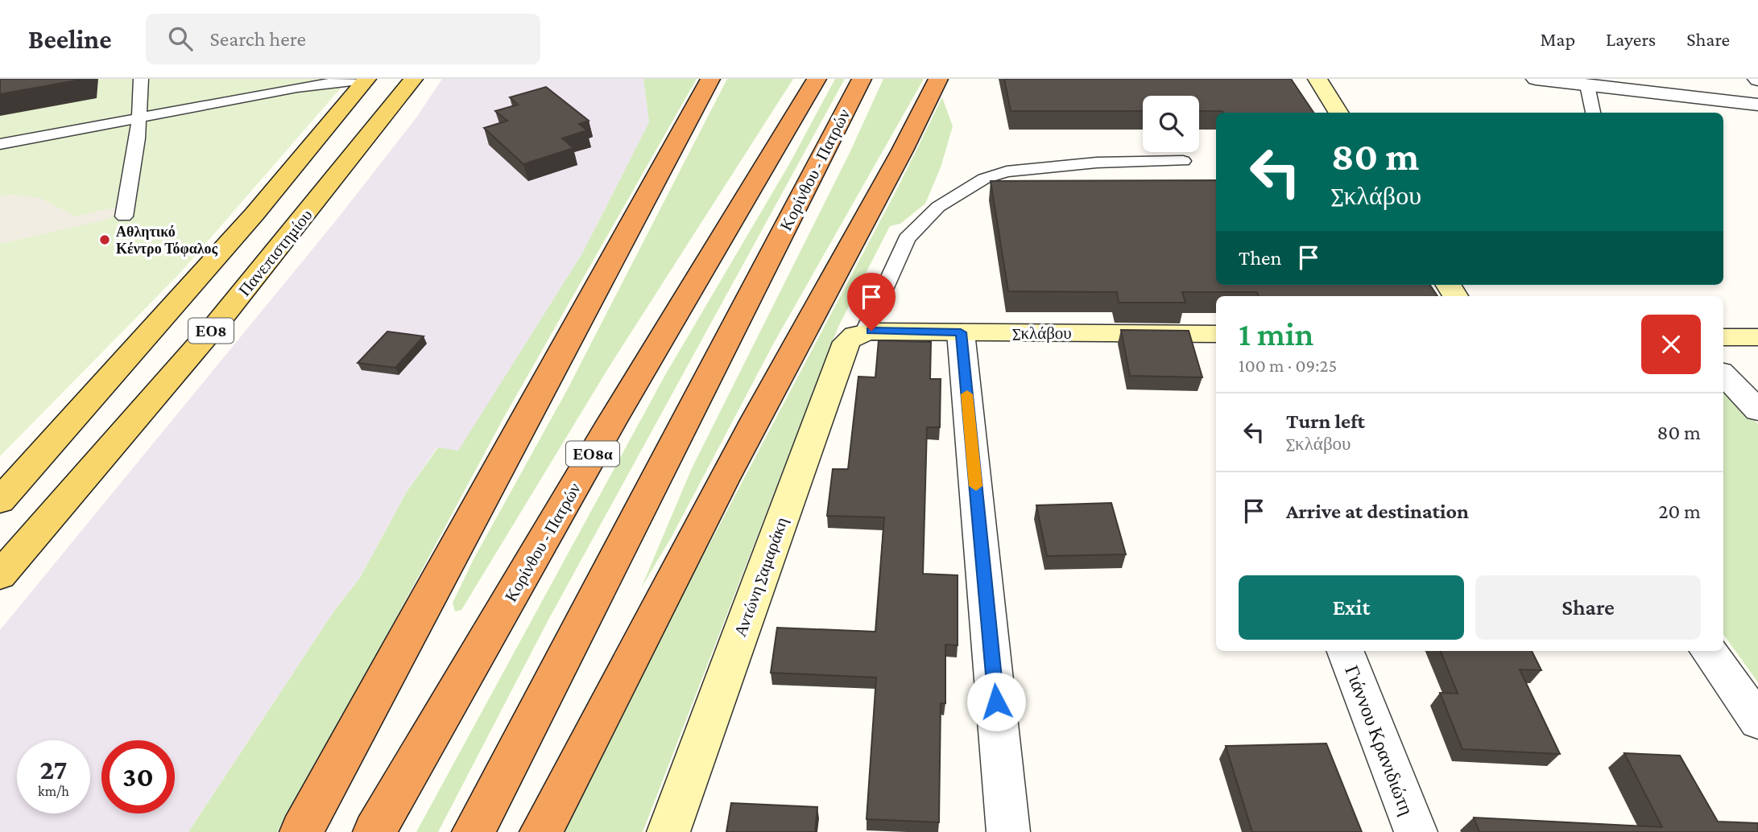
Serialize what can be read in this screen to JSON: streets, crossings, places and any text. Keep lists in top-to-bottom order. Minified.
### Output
{"streets":{"highway":["Κορίνθου - Πατρών","ΕΟ8α"],"main road":["Πανεπιστημίου","ΕΟ8"],"street":["Σκλάβου","Αντώνη Σαμαράκη","Γιάννου Κρανιδιώτη"]},"crossings":[["Σκλάβου","Αντώνη Σαμαράκη"]],"places":["Αθλητικό Κέντρο Τόφαλος"],"page":{"header":"Beeline","search":"Search here","nav":["Map","Layers","Share"],"turn":["80 m","Σκλάβου"],"then":"Then","heading":["1 min","100 m · 09:25"],"list":[{"name":"Turn left","note":"Σκλάβου","value":"80 m"},{"name":"Arrive at destination","value":"20 m"}],"buttons":["Exit","Share"],"speed":"27 km/h","limit":"30"}}
